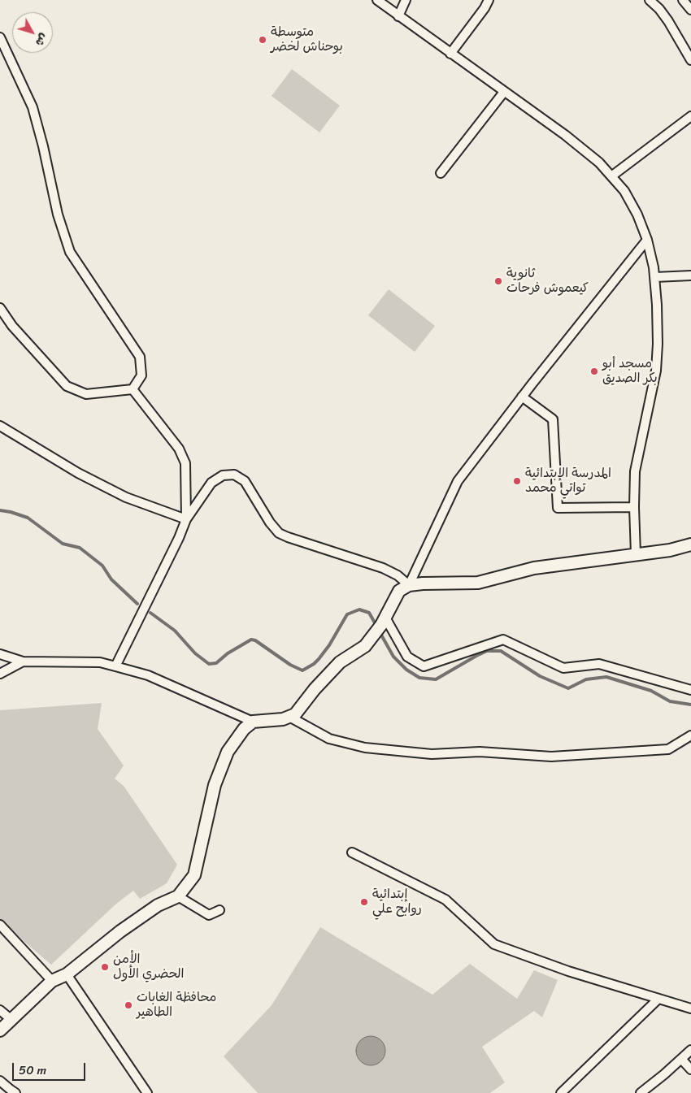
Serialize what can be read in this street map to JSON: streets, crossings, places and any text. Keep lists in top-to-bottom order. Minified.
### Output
{"places":["متوسطة بوحناش لخضر","ثانوية كيعموش فرحات","مسجد أبو بكر الصديق","المدرسة الإبتدائية تواتي محمد","إبتدائية روابح علي","الأمن الحضري الأول","محافظة الغابات الطاهير"],"scale_bar":"50 m","north":"bottom right"}
